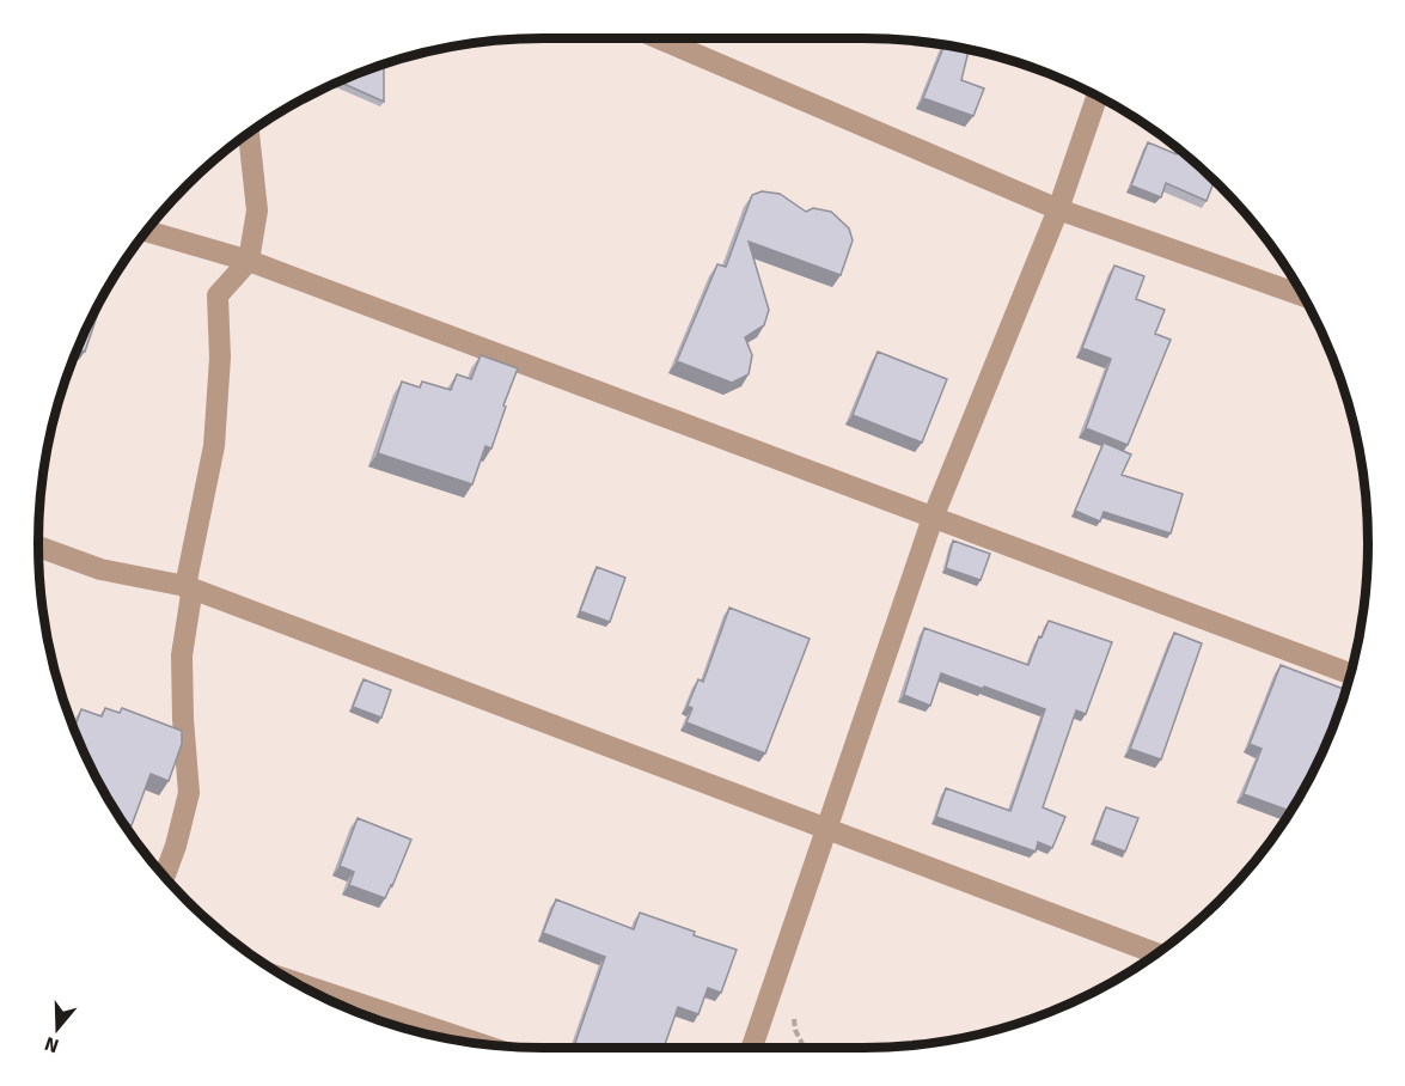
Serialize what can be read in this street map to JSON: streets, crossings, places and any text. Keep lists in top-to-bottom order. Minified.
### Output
{"north":"bottom"}
